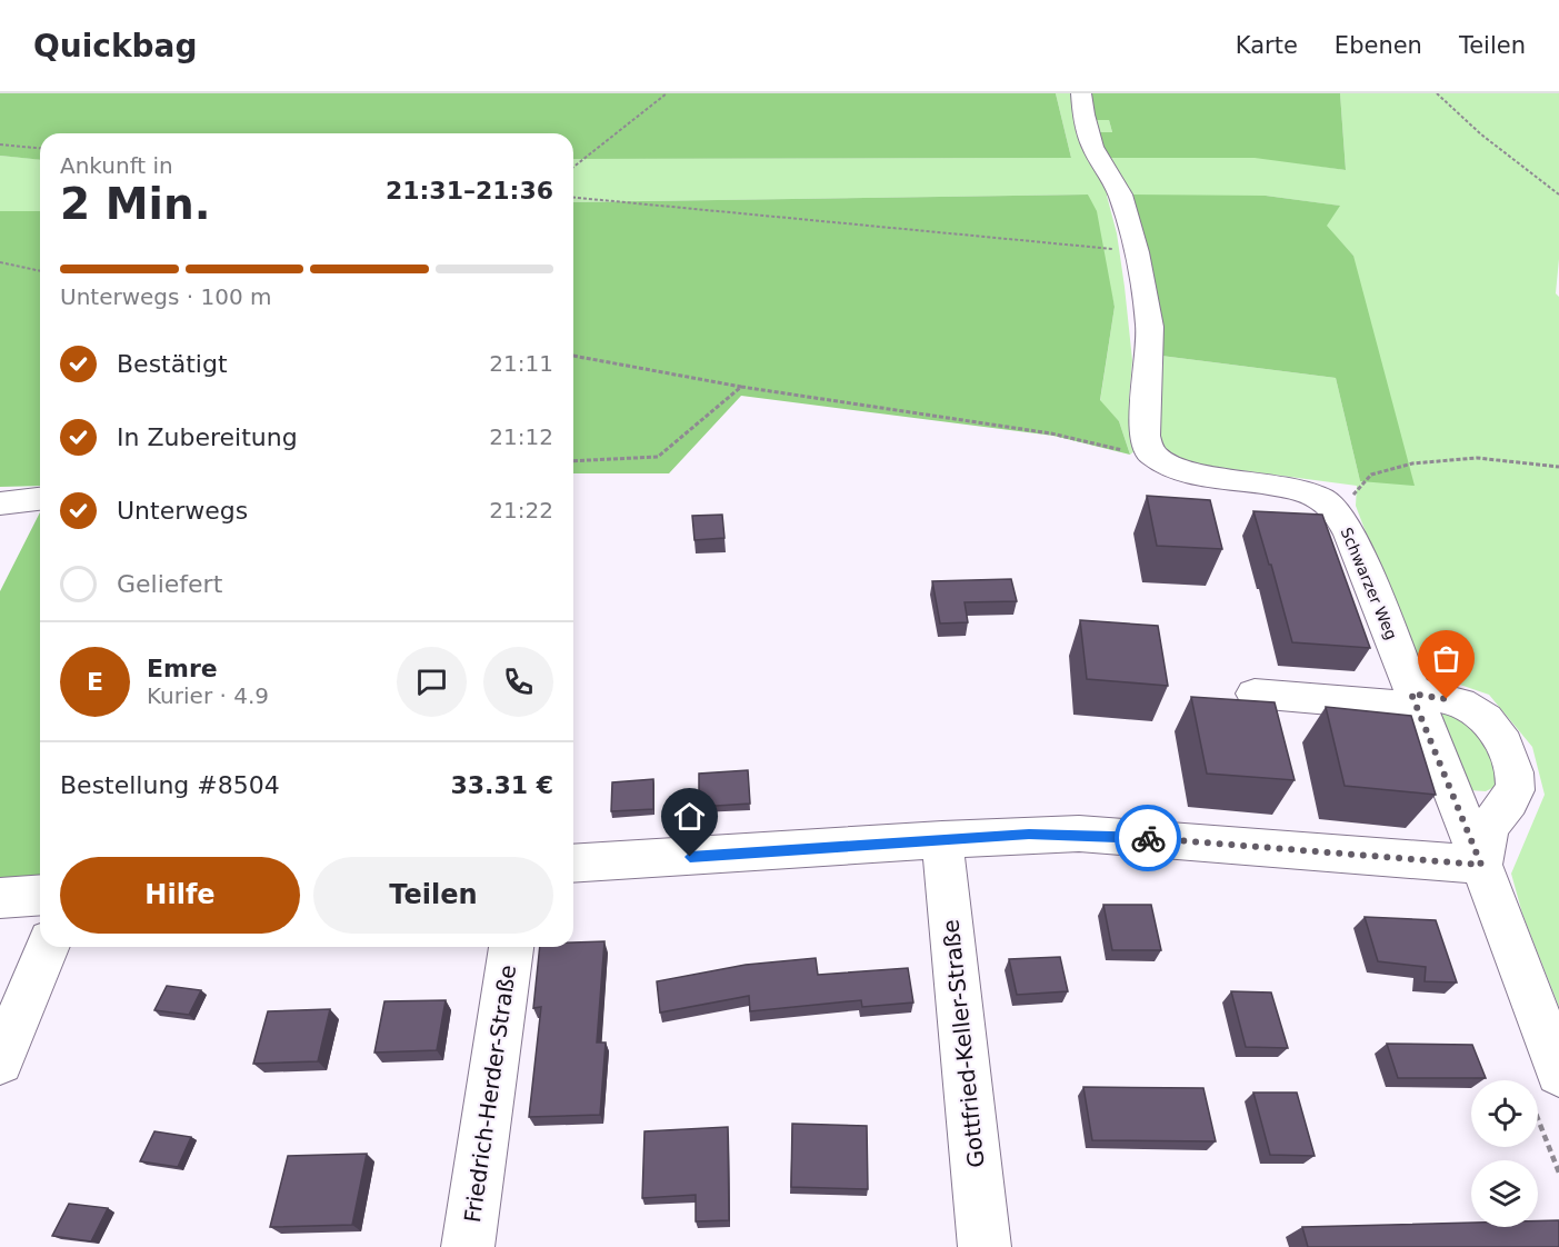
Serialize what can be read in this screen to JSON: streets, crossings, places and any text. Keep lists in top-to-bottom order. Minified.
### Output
{"streets":{"street":["Schwarzer Weg","Gottfried-Keller-Straße","Friedrich-Herder-Straße"]},"page":{"header":"Quickbag","nav":["Karte","Ebenen","Teilen"],"heading":["2 Min.","Ankunft in","21:31–21:36"],"panel":["Emre","Kurier · 4.9","Bestellung #8504","33.31 €"],"bar":"Unterwegs · 100 m","list":[["Bestätigt","21:11"],["In Zubereitung","21:12"],["Unterwegs","21:22"],"Geliefert"],"round":"E","buttons":["Hilfe","Teilen"]}}
